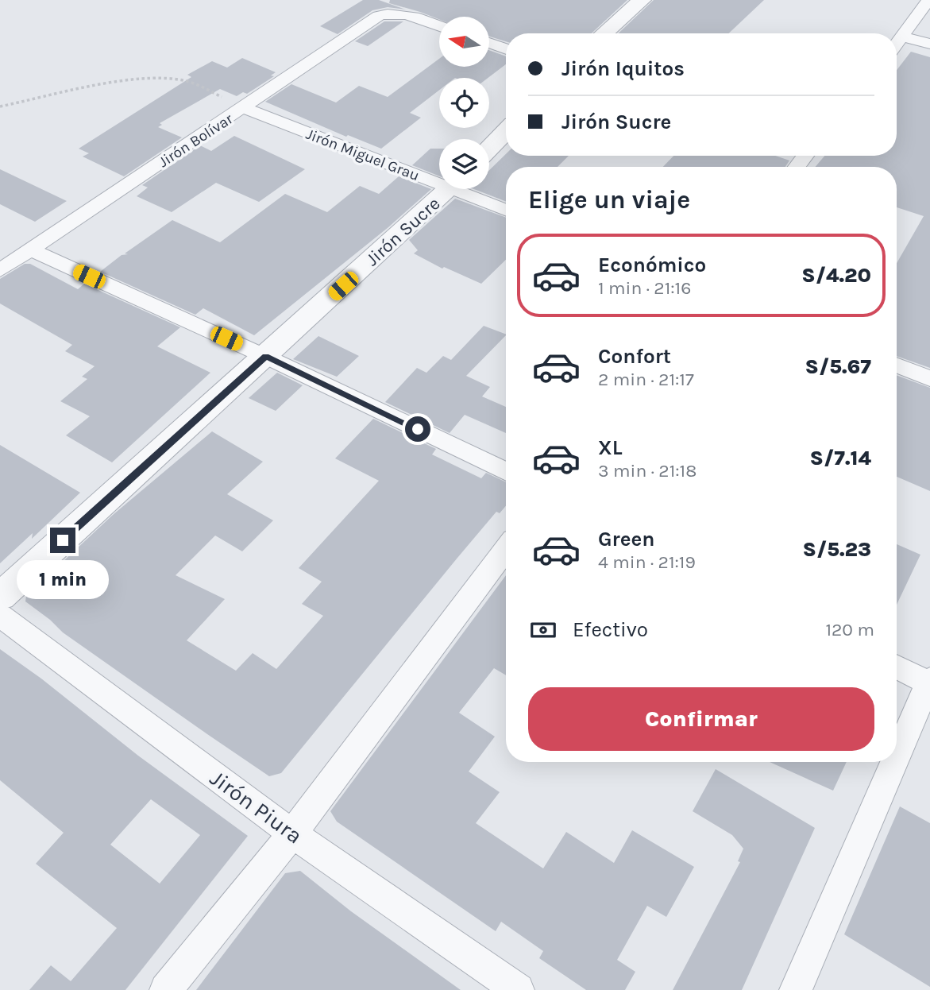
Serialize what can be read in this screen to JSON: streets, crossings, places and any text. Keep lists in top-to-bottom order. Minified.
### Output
{"streets":{"street":["Jirón Bolívar","Jirón Miguel Grau","Jirón Sucre","Jirón Piura"]},"crossings":[["Jirón Bolívar","Jirón Miguel Grau"]],"north":"left","page":{"banner":["Jirón Iquitos","Jirón Sucre"],"heading":"Elige un viaje","list":[{"name":"Económico","note":"1 min · 21:16","value":"S/4.20"},{"name":"Confort","note":"2 min · 21:17","value":"S/5.67"},{"name":"XL","note":"3 min · 21:18","value":"S/7.14"},{"name":"Green","note":"4 min · 21:19","value":"S/5.23"}],"bubble":"1 min","pay":["Efectivo","120 m"],"buttons":"Confirmar"}}
